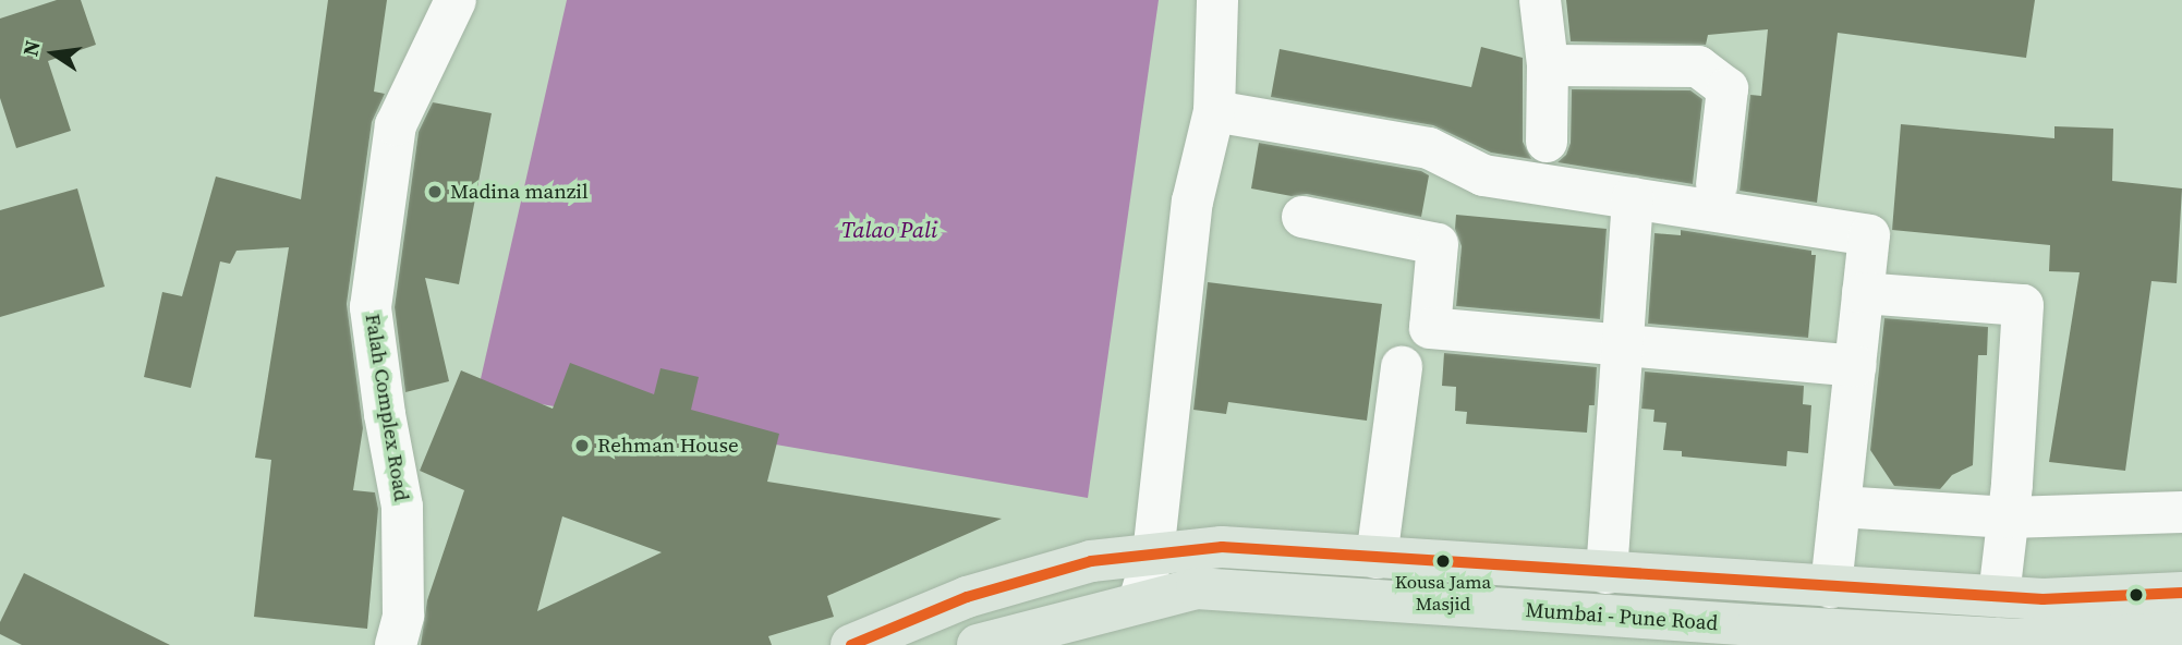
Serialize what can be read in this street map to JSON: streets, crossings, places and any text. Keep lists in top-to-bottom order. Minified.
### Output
{"streets":{"main road":["Mumbai - Pune Road"],"street":["Falah Complex Road"]},"water":["Talao Pali"],"places":["Madina manzil","Rehman House","Kousa Jama Masjid"],"north":"left"}
